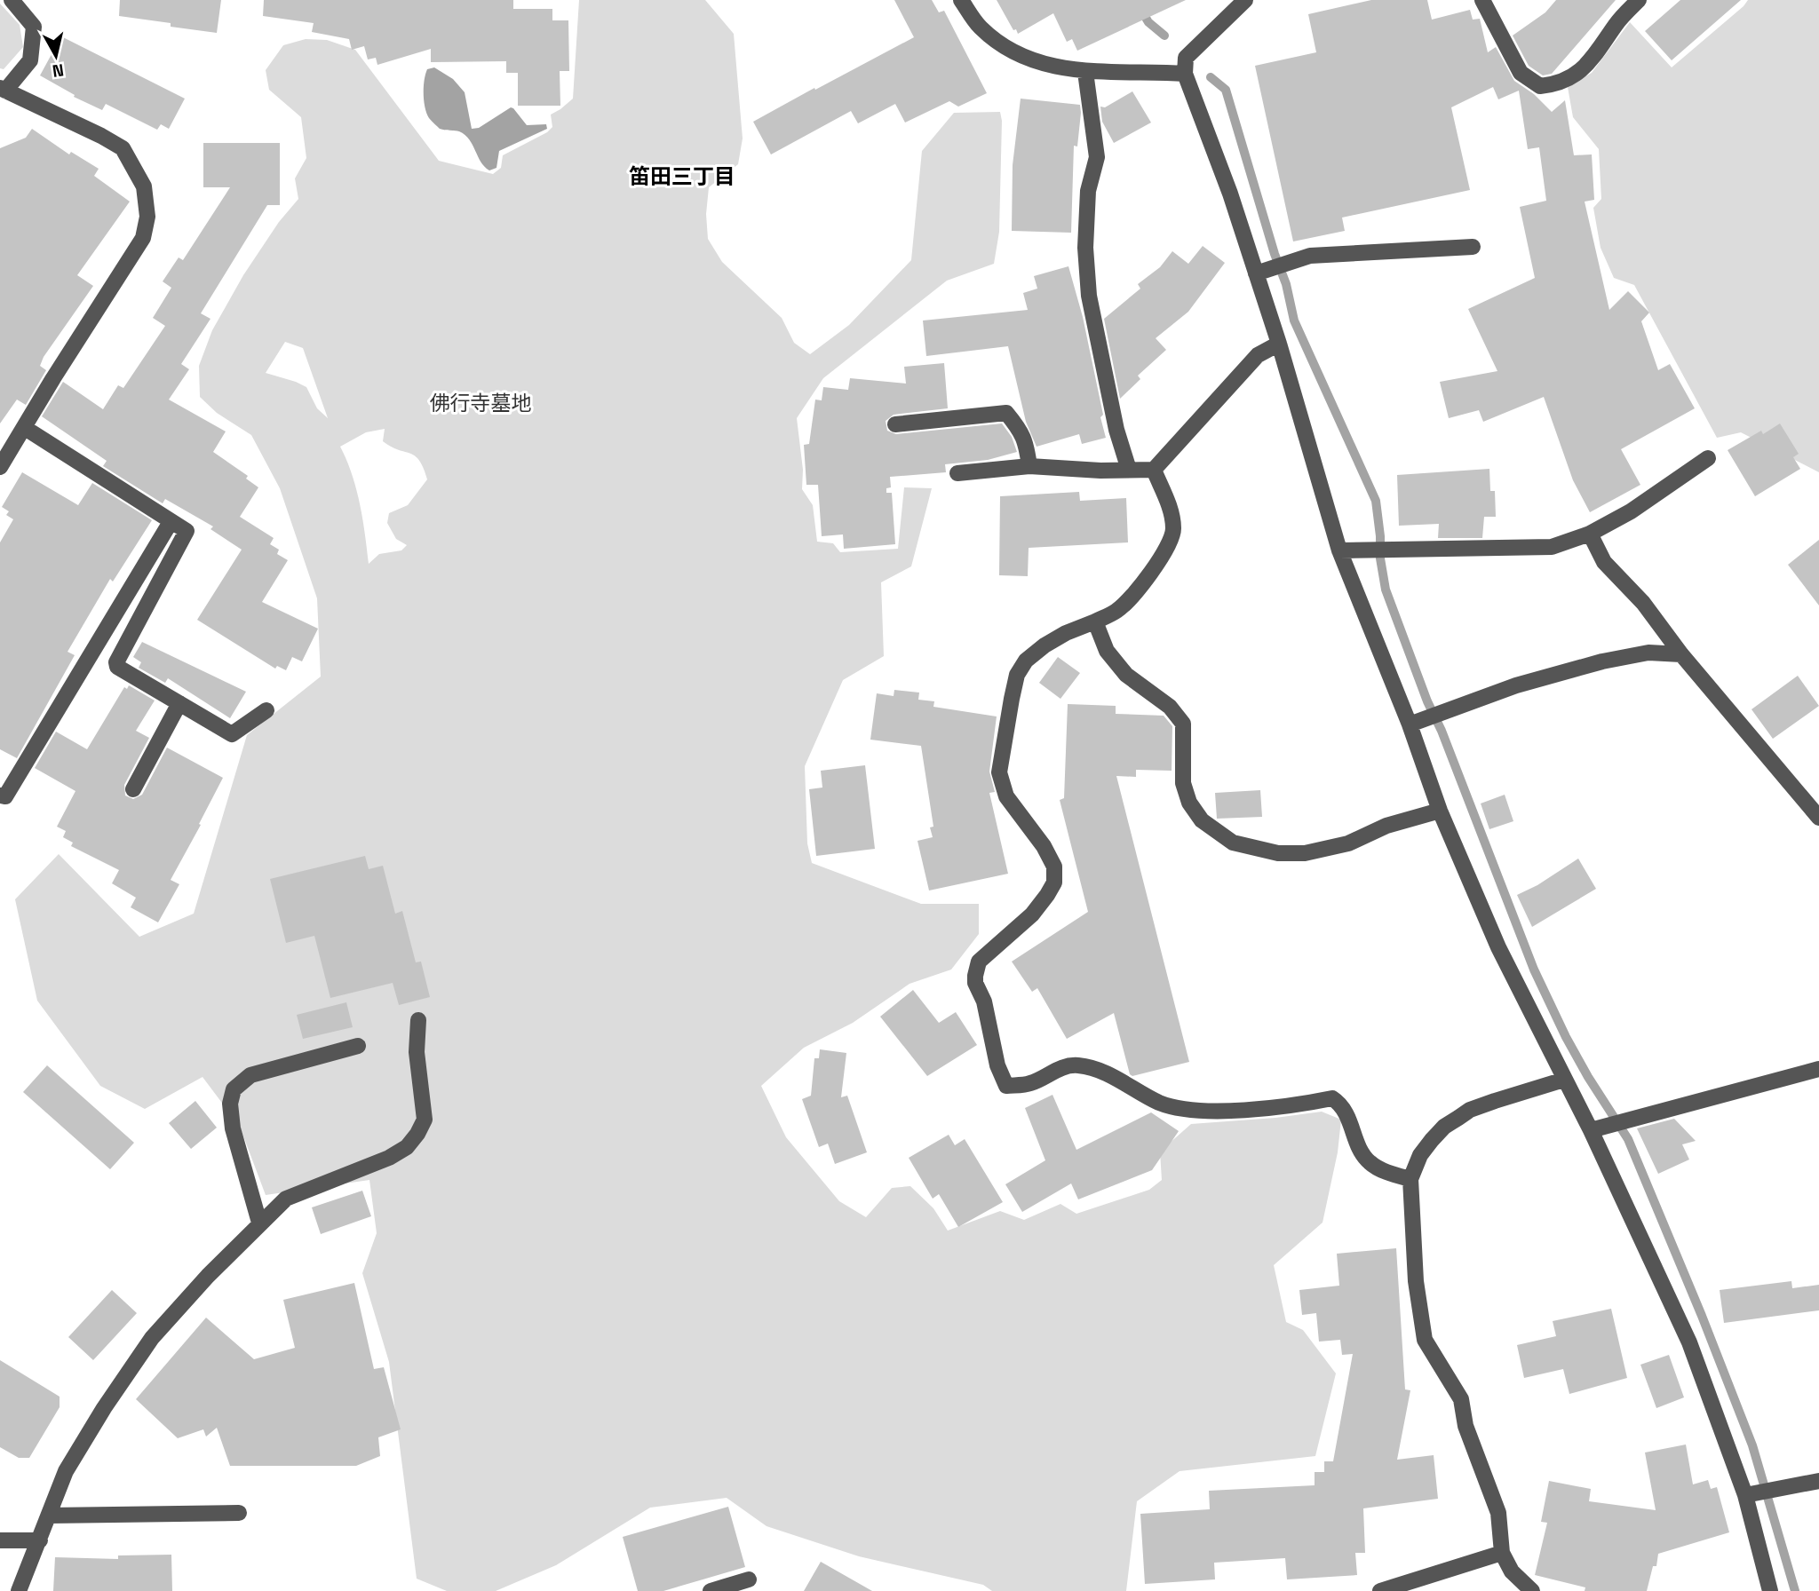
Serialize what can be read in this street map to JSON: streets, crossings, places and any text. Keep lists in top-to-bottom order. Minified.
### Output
{"districts":["笛田三丁目"],"parks":["佛行寺墓地"],"north":"bottom"}
